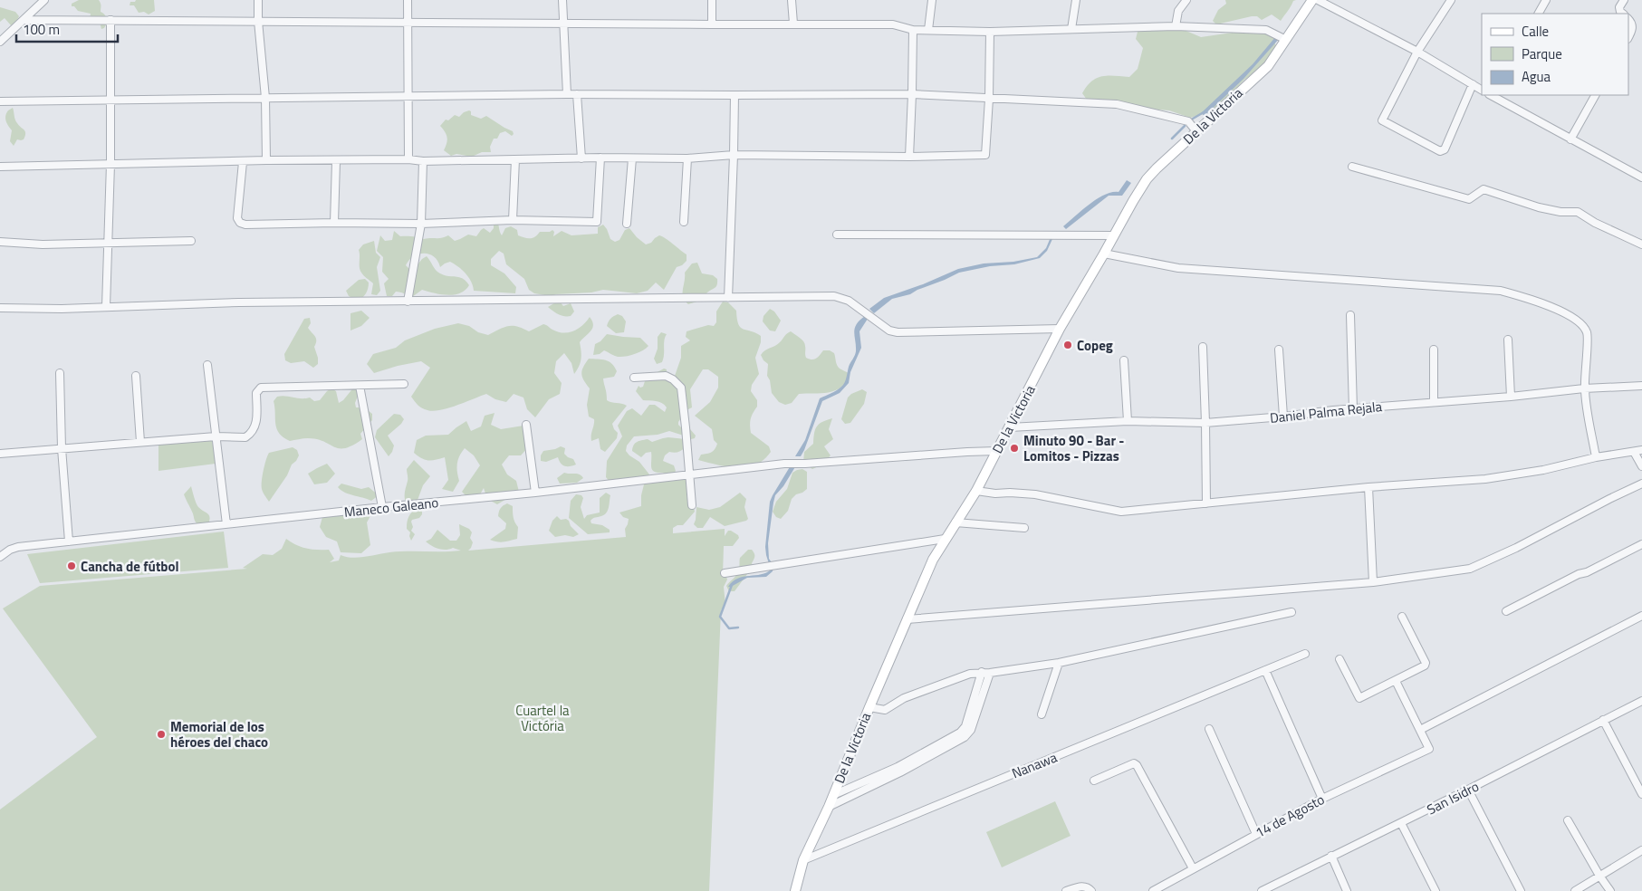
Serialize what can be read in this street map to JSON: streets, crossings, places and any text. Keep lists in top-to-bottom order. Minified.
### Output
{"streets":{"main road":["De la Victoria"],"street":["Daniel Palma Rejala","Maneco Galeano","Nanawa","San Isidro","14 de Agosto"]},"crossings":[["De la Victoria","Daniel Palma Rejala"],["De la Victoria","Maneco Galeano"],["De la Victoria","Nanawa"]],"parks":["Cuartel la Victória"],"places":["Copeg","Minuto 90 - Bar - Lomitos - Pizzas","Cancha de fútbol","Memorial de los héroes del chaco"],"legend":["Calle","Parque","Agua"],"scale_bar":"100 m"}
